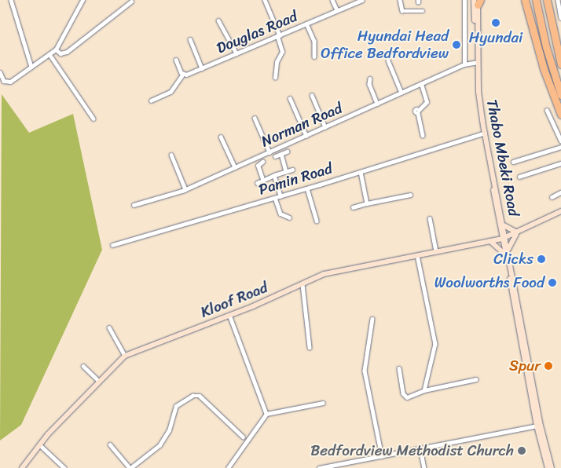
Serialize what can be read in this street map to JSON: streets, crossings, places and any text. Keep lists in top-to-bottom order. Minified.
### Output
{"streets":{"main road":["Thabo Mbeki Road","Kloof Road"],"street":["Douglas Road","Norman Road","Pamin Road"]},"crossings":[["Norman Road","Thabo Mbeki Road"],["Thabo Mbeki Road","Pamin Road"],["Thabo Mbeki Road","Kloof Road"]],"places":["Hyundai","Hyundai Head Office Bedfordview","Clicks","Woolworths Food","Spur","Bedfordview Methodist Church"]}
